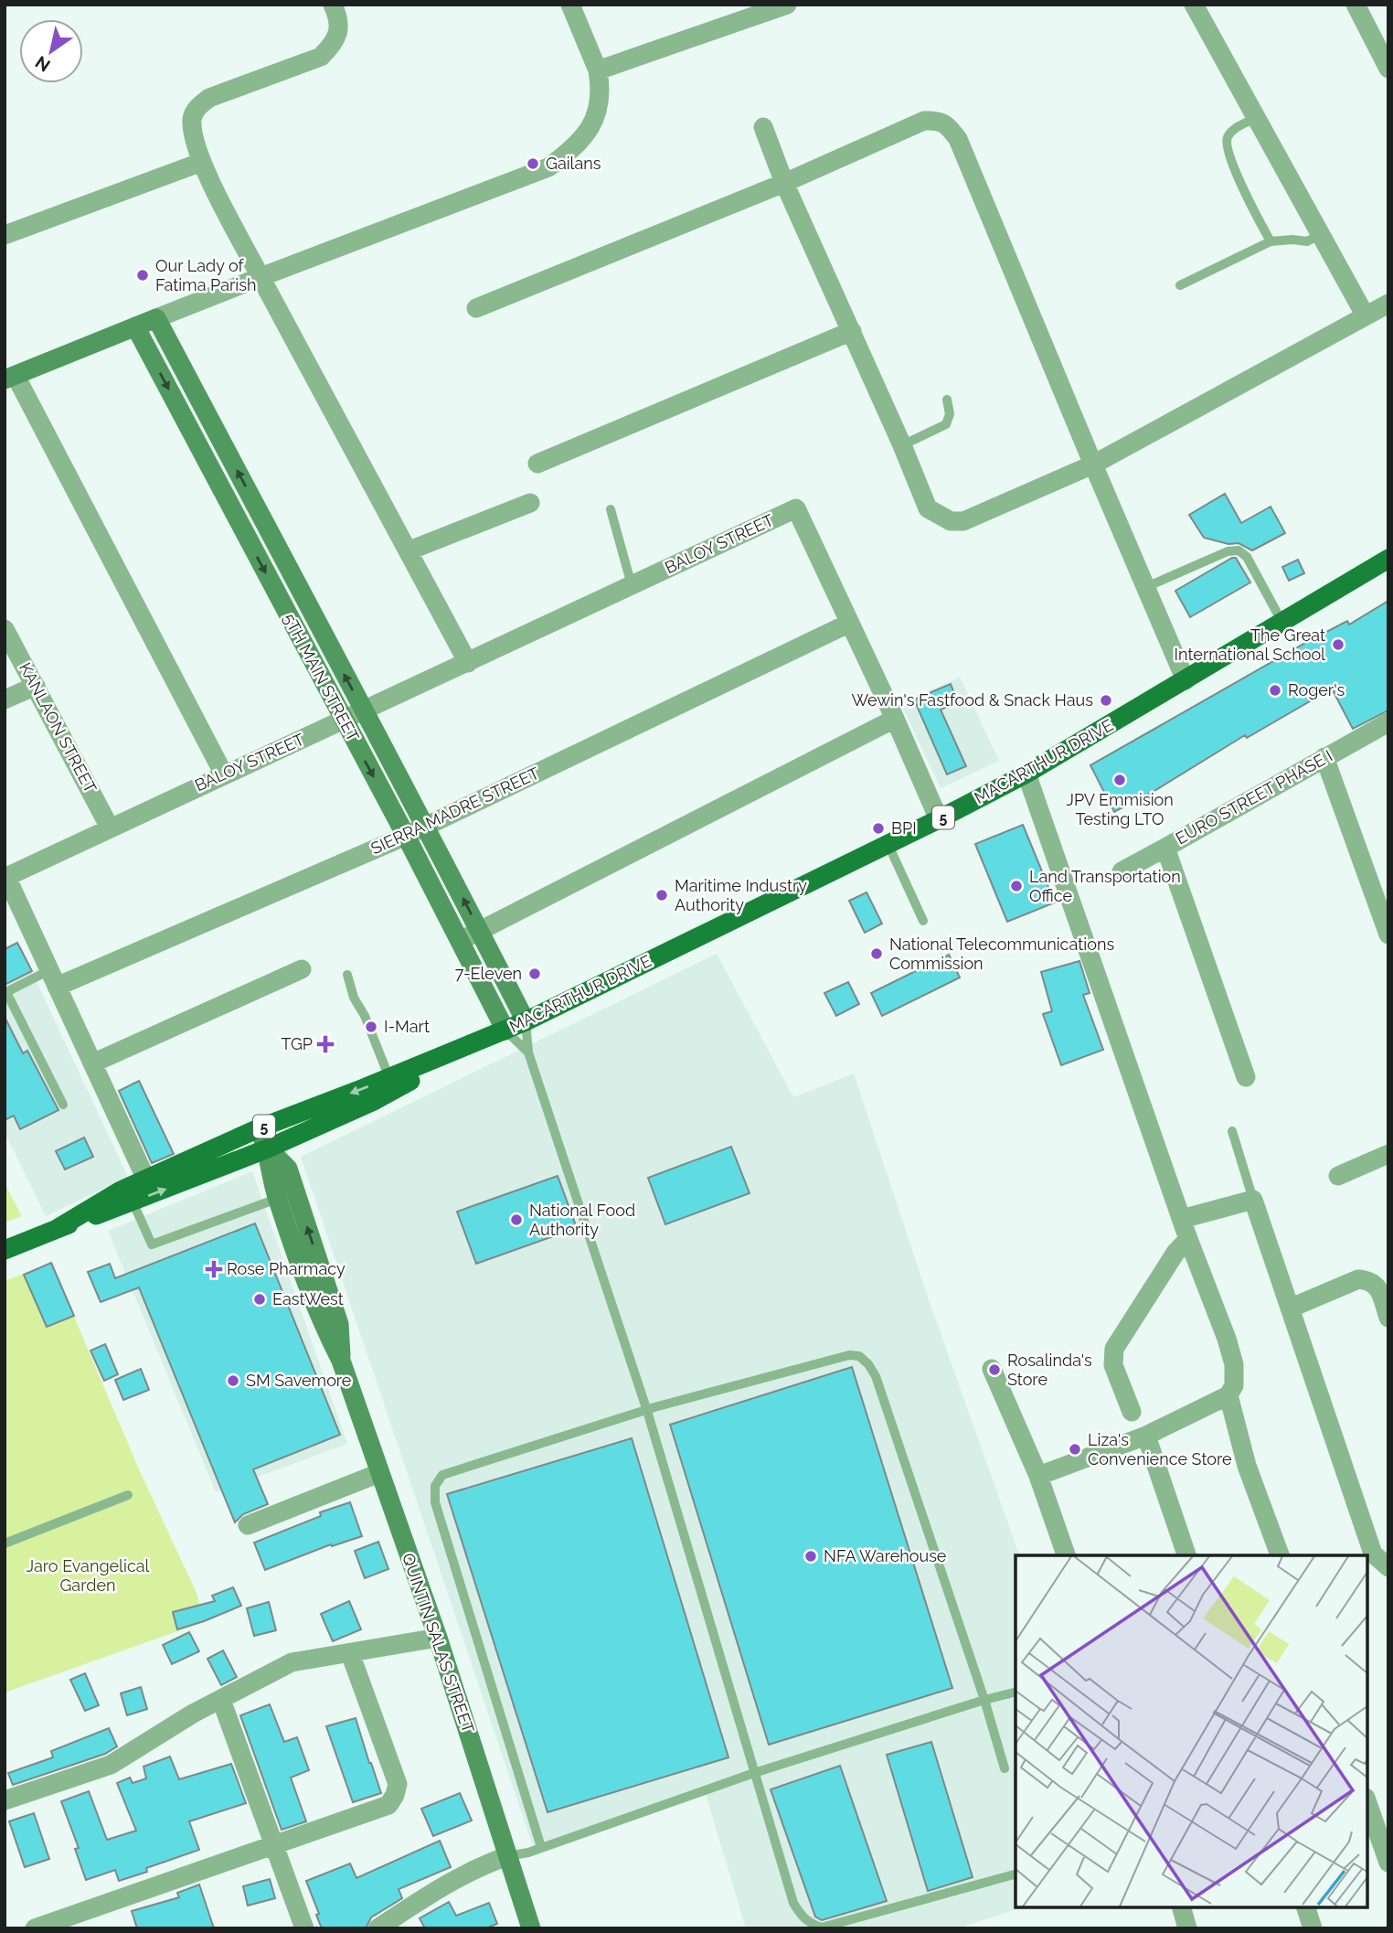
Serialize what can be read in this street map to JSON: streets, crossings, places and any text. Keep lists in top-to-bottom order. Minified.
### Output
{"streets":{"main road":["MACARTHUR DRIVE","5"],"street":["BALOY STREET","5TH MAIN STREET","KANLAON STREET","EURO STREET PHASE I","SIERRA MADRE STREET","QUINTIN SALAS STREET"]},"crossings":[["BALOY STREET","5TH MAIN STREET"],["BALOY STREET","KANLAON STREET"],["BALOY STREET","MACARTHUR DRIVE"],["BALOY STREET","SIERRA MADRE STREET"],["5TH MAIN STREET","MACARTHUR DRIVE"],["5TH MAIN STREET","SIERRA MADRE STREET"],["MACARTHUR DRIVE","QUINTIN SALAS STREET"]],"parks":["Jaro Evangelical Garden"],"places":{"other":["Gailans","Our Lady of Fatima Parish","The Great International School","Roger's","Wewin's Fastfood & Snack Haus","JPV Emmision Testing LTO","BPI","Land Transportation Office","Maritime Industry Authority","National Telecommunications Commission","7-Eleven","I-Mart","National Food Authority","EastWest","Rosalinda's Store","SM Savemore","Liza's Convenience Store","NFA Warehouse"],"health":["TGP","Rose Pharmacy"]},"north":"bottom left"}
